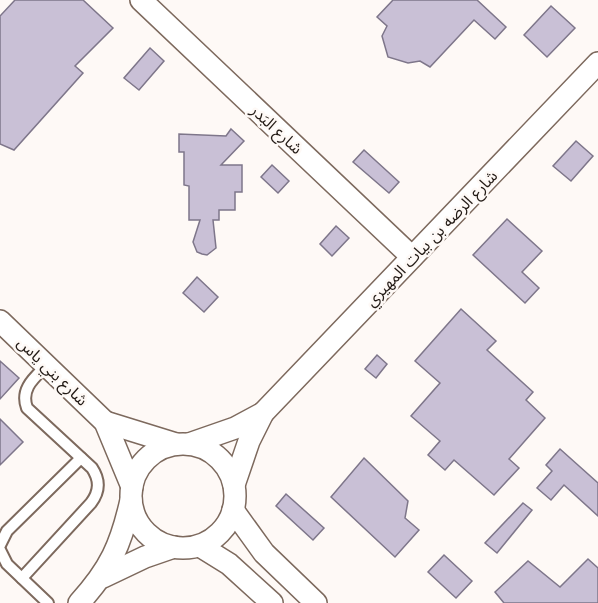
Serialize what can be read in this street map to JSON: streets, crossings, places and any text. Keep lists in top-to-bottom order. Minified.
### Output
{"streets":{"street":["شارع البَدر","شارع الرضه بن بيات المهيري","شارع بني ياس"]},"crossings":[["شارع البَدر","شارع الرضه بن بيات المهيري"],["شارع الرضه بن بيات المهيري","شارع بني ياس"]]}
